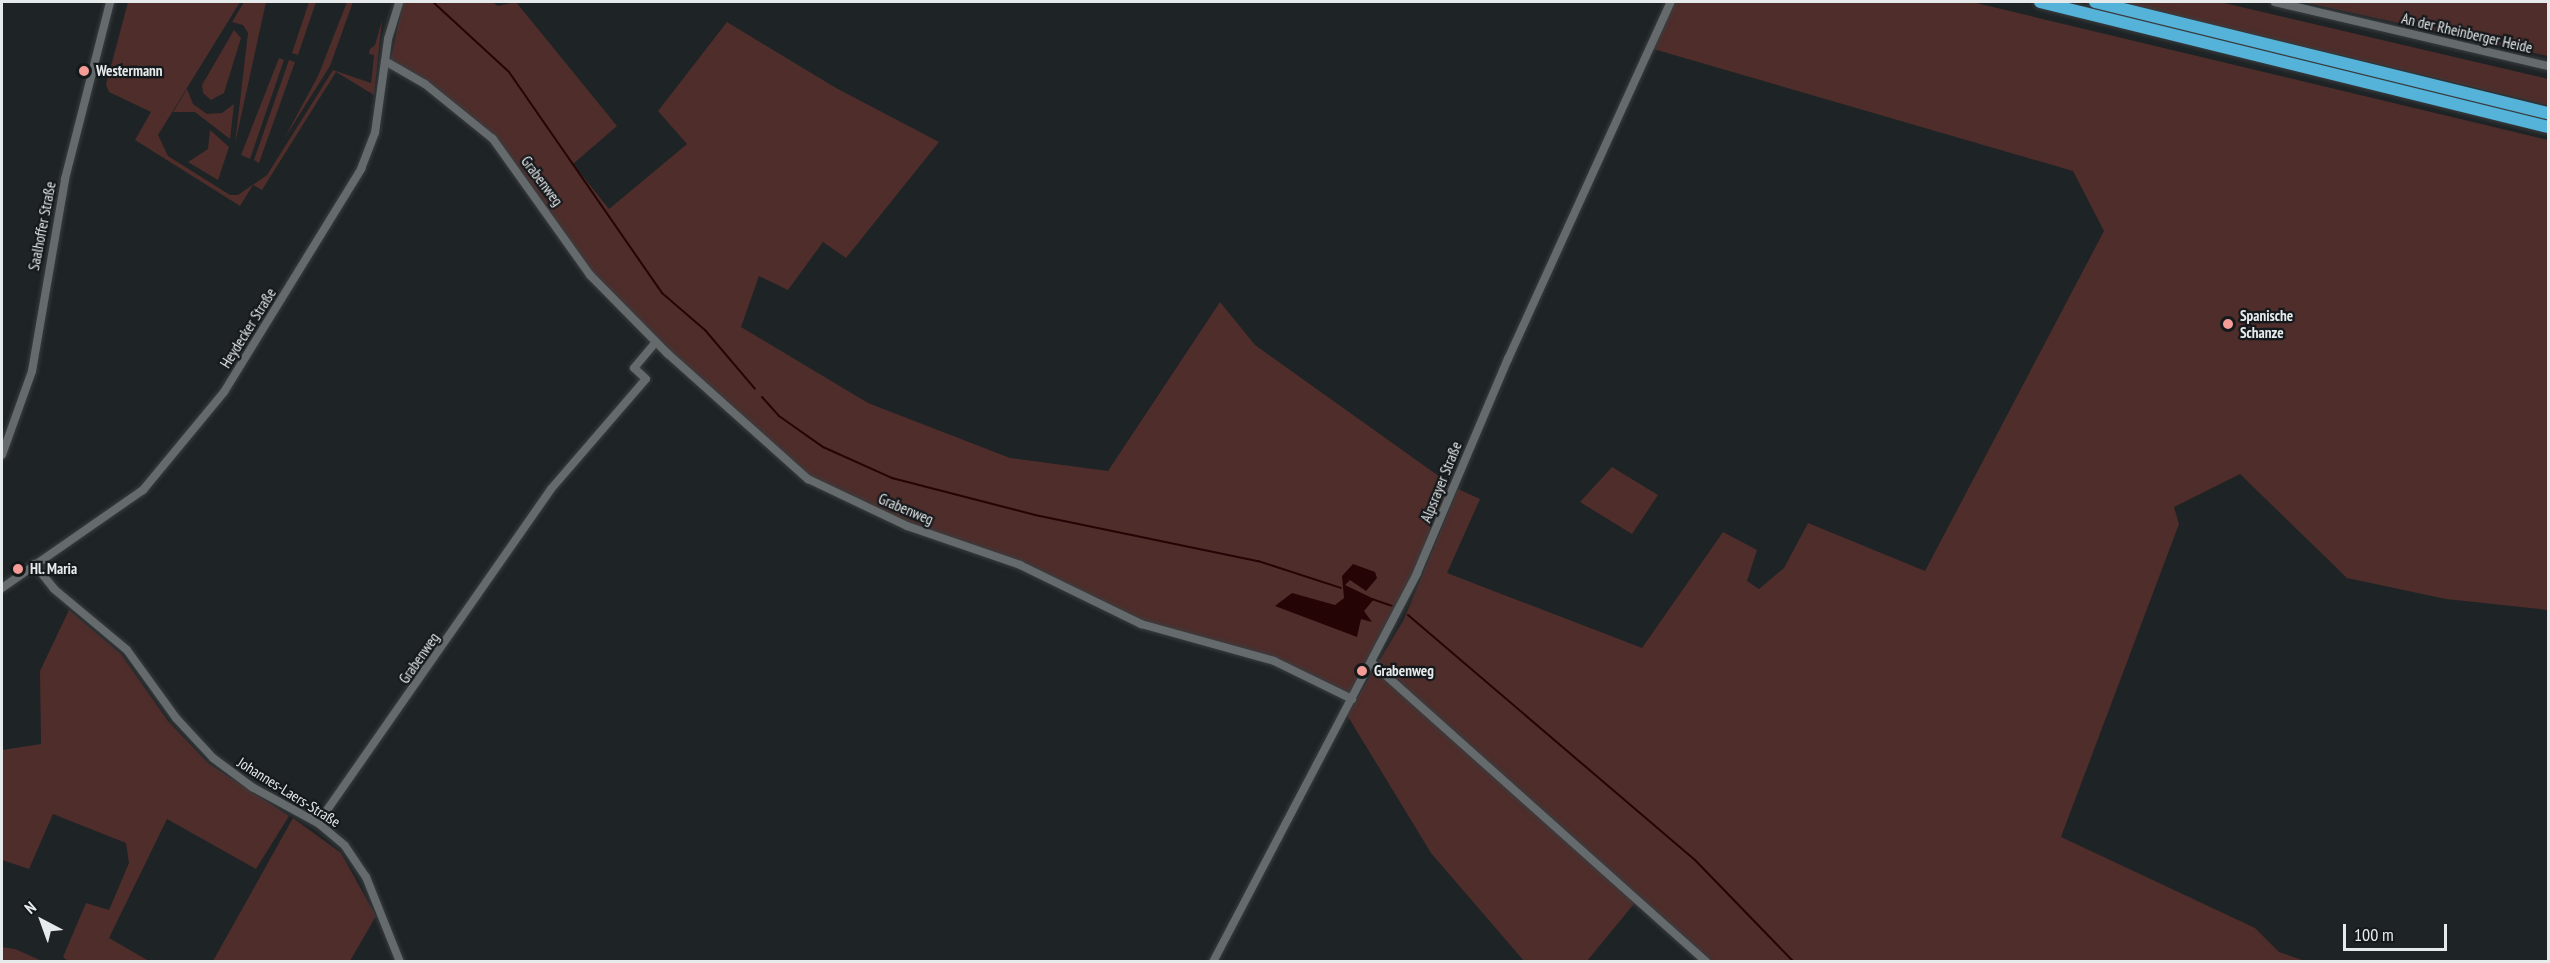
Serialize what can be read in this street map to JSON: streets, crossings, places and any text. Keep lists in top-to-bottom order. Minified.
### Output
{"streets":{"street":["An der Rheinberger Heide","Grabenweg","Saalhoffer Straße","Heydecker Straße","Alpsrayer Straße","Johannes-Laers-Straße"]},"crossings":[["Grabenweg","Heydecker Straße"],["Grabenweg","Alpsrayer Straße"],["Grabenweg","Johannes-Laers-Straße"],["Heydecker Straße","Johannes-Laers-Straße"]],"places":["Westermann","Spanische Schanze","Hl. Maria","Grabenweg"],"scale_bar":"100 m","north":"top left"}
